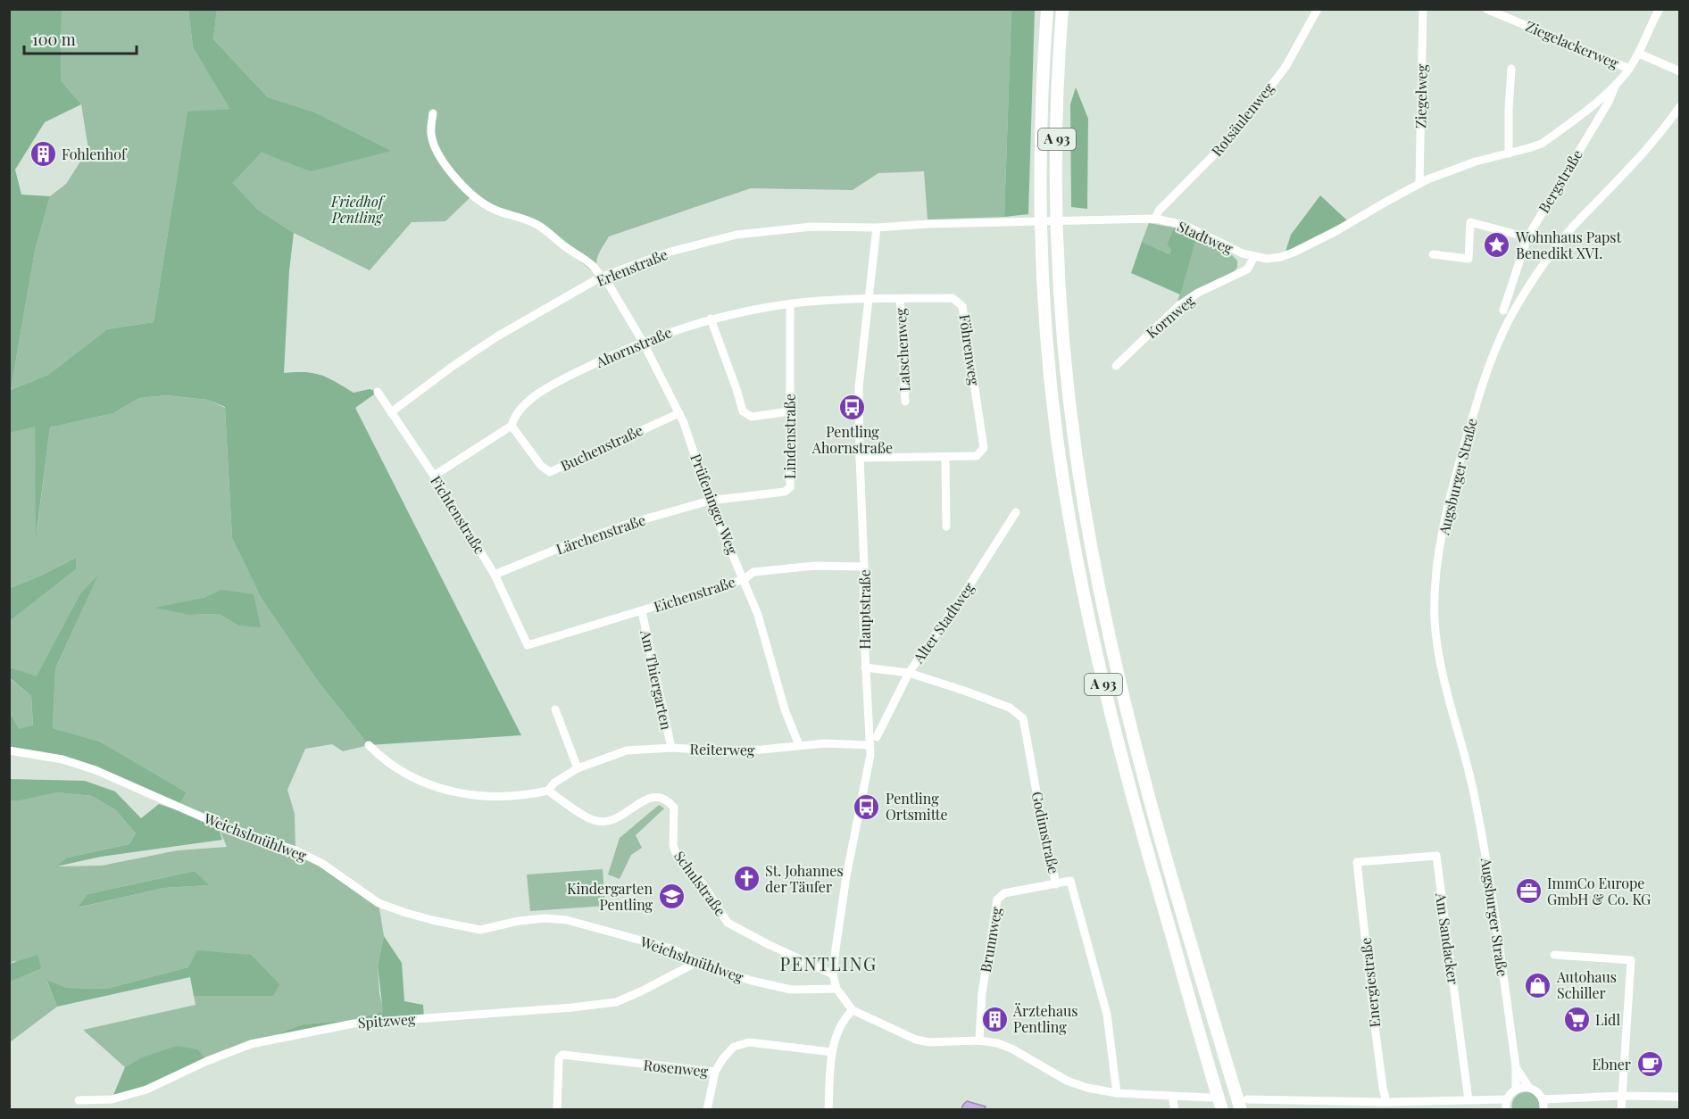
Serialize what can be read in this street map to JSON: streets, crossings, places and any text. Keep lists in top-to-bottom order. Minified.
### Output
{"streets":{"highway":["A 93"],"street":["Ziegelackerweg","Ziegelweg","Rotsäulenweg","Bergstraße","Stadtweg","Erlenstraße","Kornweg","Ahornstraße","Latschenweg","Föhrenweg","Lindenstraße","Buchenstraße","Augsburger Straße","Prüfeninger Weg","Fichtenstraße","Lärchenstraße","Eichenstraße","Hauptstraße","Alter Stadtweg","Am Thiergarten","Reiterweg","Godimstraße","Weichslmühlweg","Schulstraße","Am Sandacker","Brunnweg","Energiestraße","Spitzweg","Rosenweg"]},"crossings":[["Ziegelackerweg","Stadtweg"],["Ziegelweg","Stadtweg"],["Rotsäulenweg","Stadtweg"],["Bergstraße","Stadtweg"],["Stadtweg","Erlenstraße"],["Stadtweg","Kornweg"],["Stadtweg","Hauptstraße"],["Erlenstraße","Prüfeninger Weg"],["Erlenstraße","Fichtenstraße"],["Erlenstraße","Hauptstraße"],["Ahornstraße","Föhrenweg"],["Ahornstraße","Lindenstraße"],["Ahornstraße","Buchenstraße"],["Ahornstraße","Prüfeninger Weg"],["Ahornstraße","Fichtenstraße"],["Ahornstraße","Hauptstraße"],["Latschenweg","Föhrenweg"],["Föhrenweg","Hauptstraße"],["Lindenstraße","Prüfeninger Weg"],["Lindenstraße","Lärchenstraße"],["Buchenstraße","Prüfeninger Weg"],["Prüfeninger Weg","Lärchenstraße"],["Prüfeninger Weg","Eichenstraße"],["Prüfeninger Weg","Reiterweg"],["Fichtenstraße","Lärchenstraße"],["Fichtenstraße","Eichenstraße"],["Eichenstraße","Hauptstraße"],["Eichenstraße","Am Thiergarten"],["Hauptstraße","Reiterweg"],["Hauptstraße","Godimstraße"],["Hauptstraße","Weichslmühlweg"],["Hauptstraße","Schulstraße"],["Alter Stadtweg","Godimstraße"],["Am Thiergarten","Reiterweg"],["Reiterweg","Schulstraße"],["Godimstraße","Brunnweg"],["Weichslmühlweg","Spitzweg"],["Am Sandacker","Energiestraße"]],"districts":["PENTLING"],"parks":["Friedhof Pentling"],"places":{"building":["Fohlenhof","Ärztehaus Pentling"],"place":["Wohnhaus Papst Benedikt XVI."],"bus stop":["Pentling Ahornstraße","Pentling Ortsmitte"],"church":["St. Johannes der Täufer"],"office":["ImmCo Europe GmbH & Co. KG"],"school or university":["Kindergarten Pentling"],"shop":["Autohaus Schiller"],"supermarket":["Lidl"],"cafe":["Ebner"]},"scale_bar":"100 m"}
